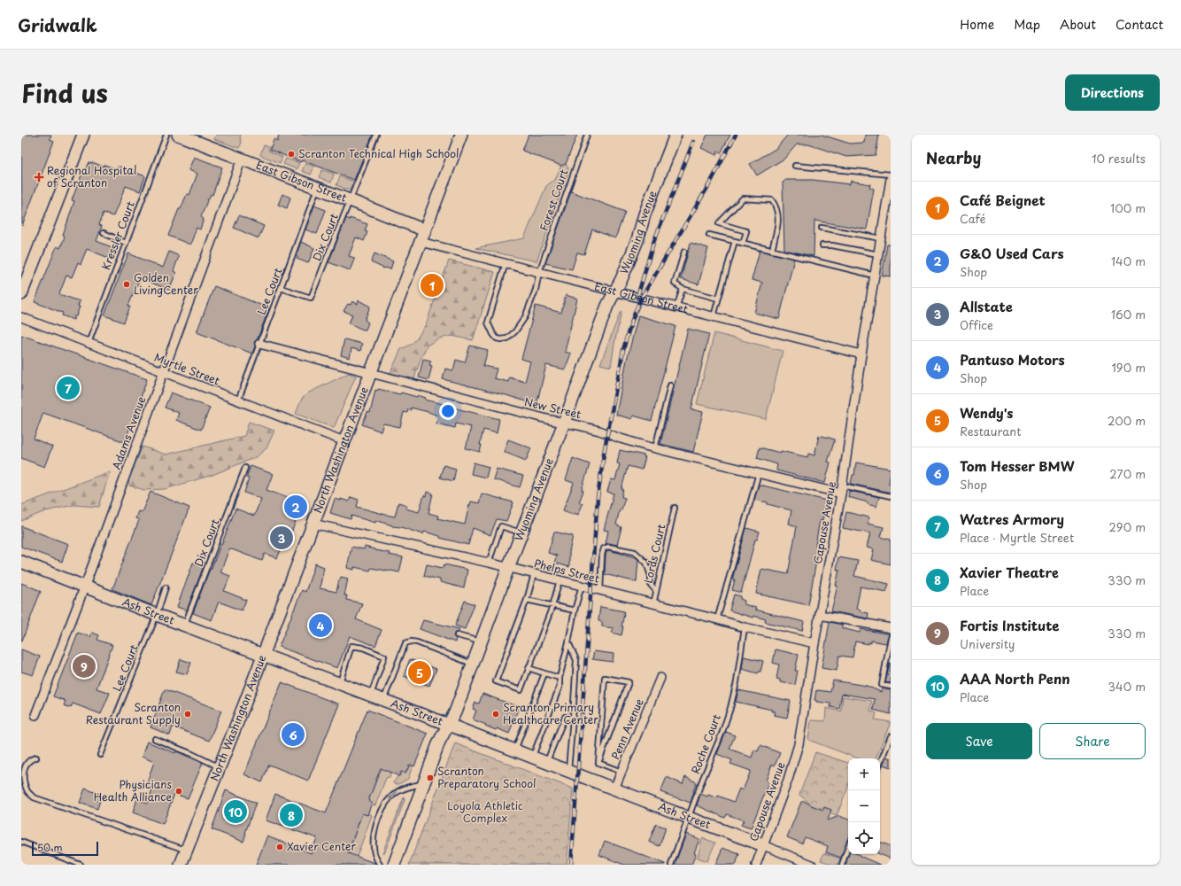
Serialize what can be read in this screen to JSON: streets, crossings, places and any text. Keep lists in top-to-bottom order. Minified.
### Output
{"streets":{"street":["East Gibson Street","Wyoming Avenue","Myrtle Street","New Street","Adams Avenue","North Washington Avenue","Capouse Avenue","Phelps Street","Ash Street","Penn Avenue"],"lane":["Forest Court","Kressler Court","Dix Court","Lee Court","Lords Court","Roche Court"]},"crossings":[["East Gibson Street","Forest Court"],["East Gibson Street","Wyoming Avenue"],["East Gibson Street","Dix Court"],["East Gibson Street","Lee Court"],["East Gibson Street","Adams Avenue"],["East Gibson Street","North Washington Avenue"],["East Gibson Street","Capouse Avenue"],["Wyoming Avenue","New Street"],["Wyoming Avenue","Phelps Street"],["Wyoming Avenue","Ash Street"],["Kressler Court","Myrtle Street"],["Dix Court","Lee Court"],["Dix Court","Ash Street"],["Lee Court","Myrtle Street"],["Lee Court","New Street"],["Lee Court","Ash Street"],["Myrtle Street","Adams Avenue"],["Myrtle Street","North Washington Avenue"],["New Street","North Washington Avenue"],["New Street","Capouse Avenue"],["Adams Avenue","Ash Street"],["North Washington Avenue","Phelps Street"],["North Washington Avenue","Ash Street"],["Capouse Avenue","Phelps Street"],["Capouse Avenue","Ash Street"],["Lords Court","Phelps Street"],["Phelps Street","Roche Court"],["Ash Street","Penn Avenue"],["Ash Street","Roche Court"]],"parks":["Loyola Athletic Complex"],"places":{"other":["Scranton Technical High School","Golden LivingCenter","Scranton Restaurant Supply","Scranton Primary Healthcare Center","Scranton Preparatory School","Physicians Health Alliance","Xavier Center"],"health":["Regional Hospital of Scranton"]},"scale_bar":"50 m","page":{"header":"Gridwalk","nav":["Home","Map","About","Contact"],"title":"Find us","buttons":["Directions",["Save","Share"]],"heading":["Nearby","10 results"],"list":[{"mark":"1","name":"Café Beignet","note":"Café","value":"100 m"},{"mark":"2","name":"G&O Used Cars","note":"Shop","value":"140 m"},{"mark":"3","name":"Allstate","note":"Office","value":"160 m"},{"mark":"4","name":"Pantuso Motors","note":"Shop","value":"190 m"},{"mark":"5","name":"Wendy's","note":"Restaurant","value":"200 m"},{"mark":"6","name":"Tom Hesser BMW","note":"Shop","value":"270 m"},{"mark":"7","name":"Watres Armory","note":"Place · Myrtle Street","value":"290 m"},{"mark":"8","name":"Xavier Theatre","note":"Place","value":"330 m"},{"mark":"9","name":"Fortis Institute","note":"University","value":"330 m"},{"mark":"10","name":"AAA North Penn","note":"Place","value":"340 m"}],"pins":["1","7","2","3","4","9","5","6","10","8"],"map_buttons":["+","−"],"scale":"50 m"}}
